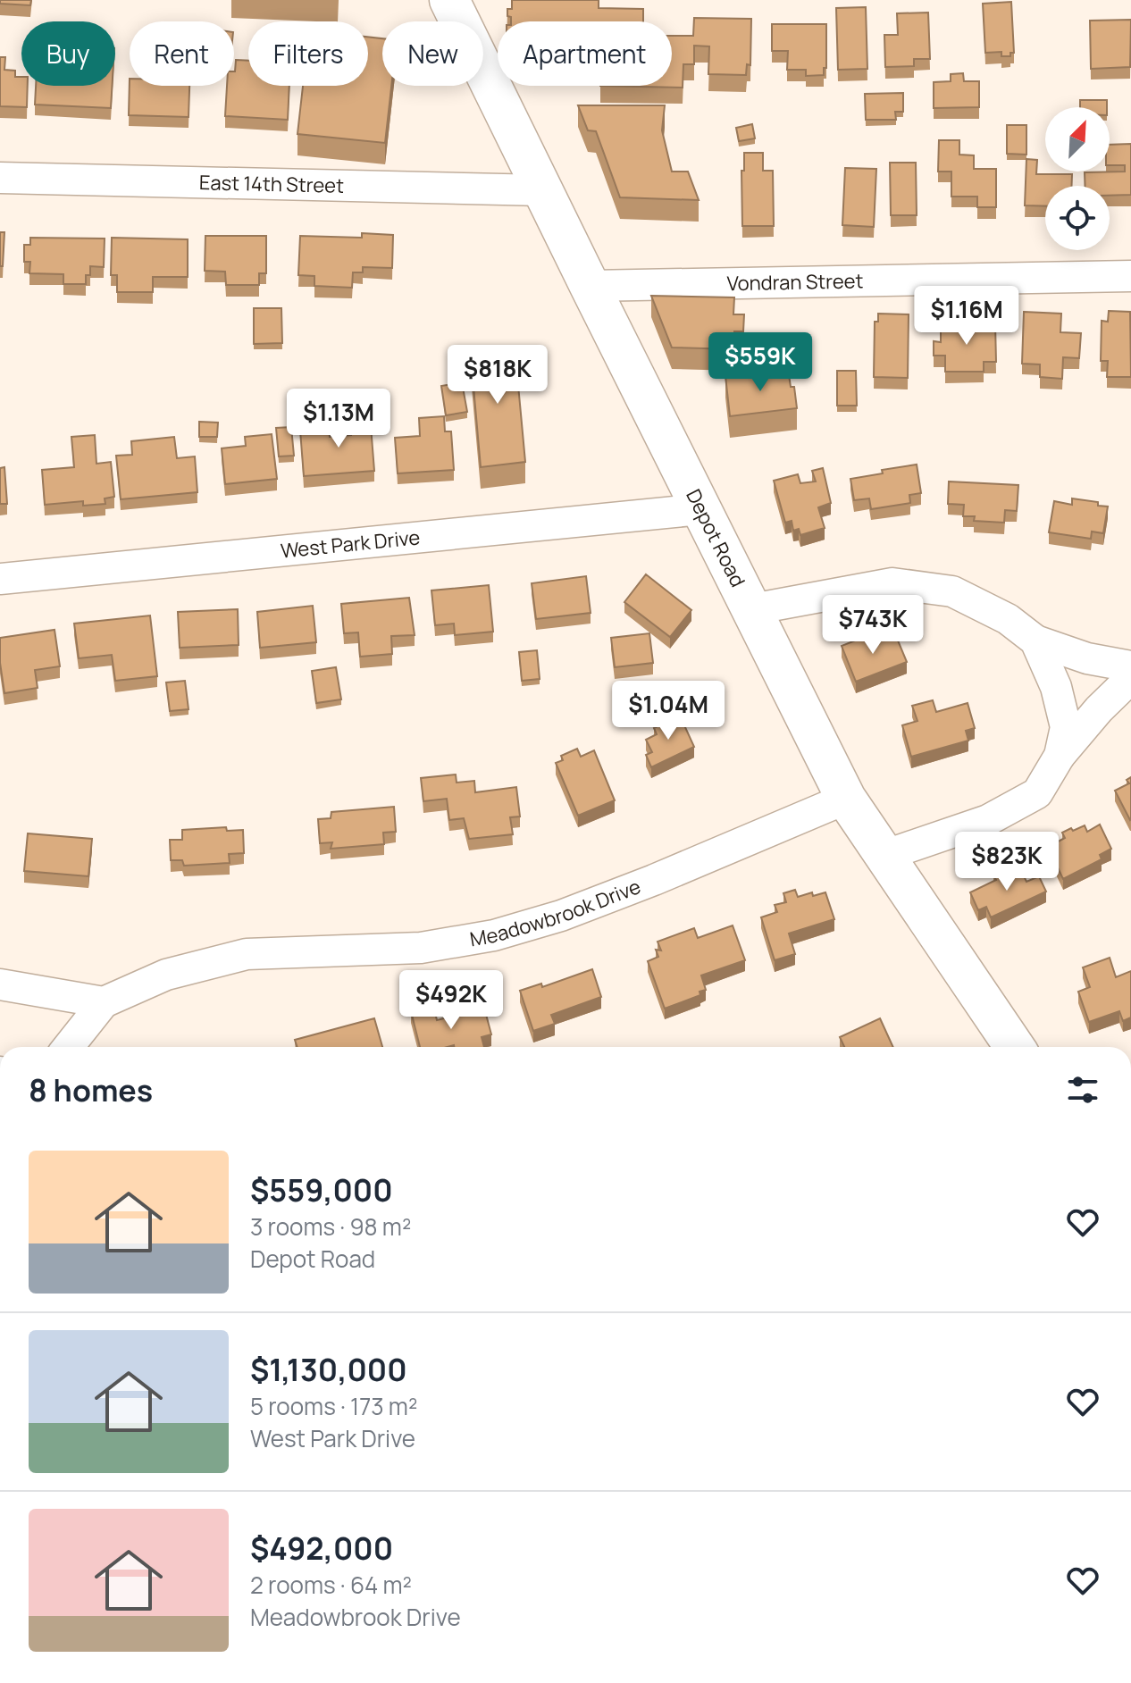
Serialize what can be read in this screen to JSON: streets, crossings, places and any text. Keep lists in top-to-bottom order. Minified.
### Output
{"streets":{"street":["East 14th Street","Vondran Street","Depot Road","West Park Drive","Meadowbrook Drive"]},"crossings":[["East 14th Street","Depot Road"],["Vondran Street","Depot Road"],["Depot Road","West Park Drive"],["Depot Road","Meadowbrook Drive"]],"north":"top right","page":{"chip":["Buy","Rent","Filters","New","Apartment"],"price":["$1.16M","$559K","$818K","$1.13M","$743K","$1.04M","$823K","$492K"],"heading":"8 homes","list":[{"name":"$559,000","note":"3 rooms · 98 m² · Depot Road"},{"name":"$1,130,000","note":"5 rooms · 173 m² · West Park Drive"},{"name":"$492,000","note":"2 rooms · 64 m² · Meadowbrook Drive"}]}}
